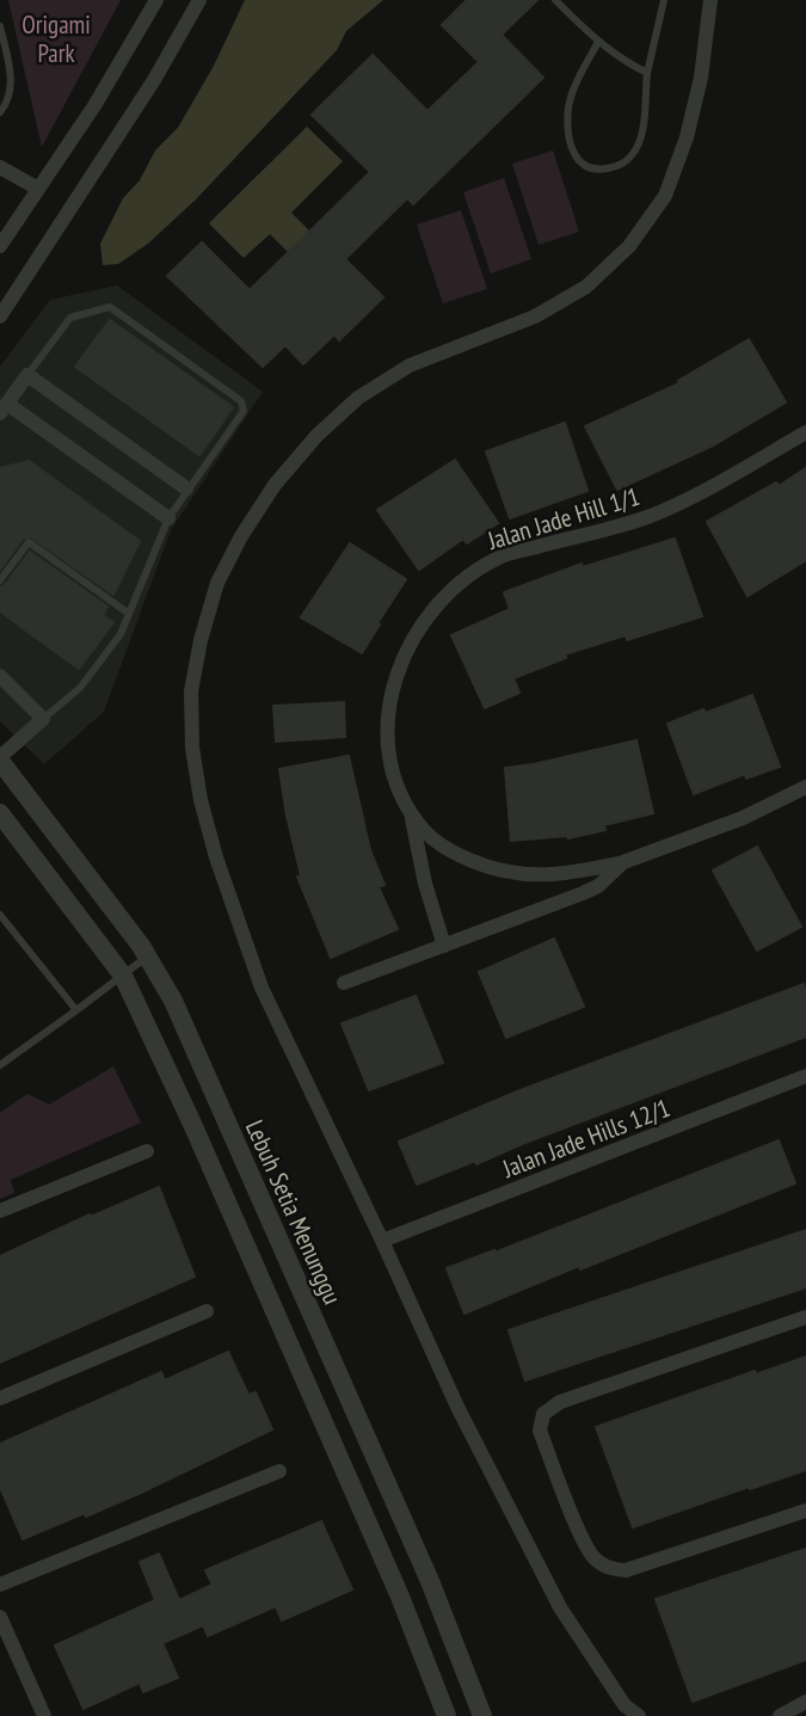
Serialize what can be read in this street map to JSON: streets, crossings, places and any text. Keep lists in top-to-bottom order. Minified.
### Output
{"streets":{"street":["Jalan Jade Hill 1/1","Jalan Jade Hills 12/1","Lebuh Setia Menunggu"]},"parks":["Origami Park"]}
